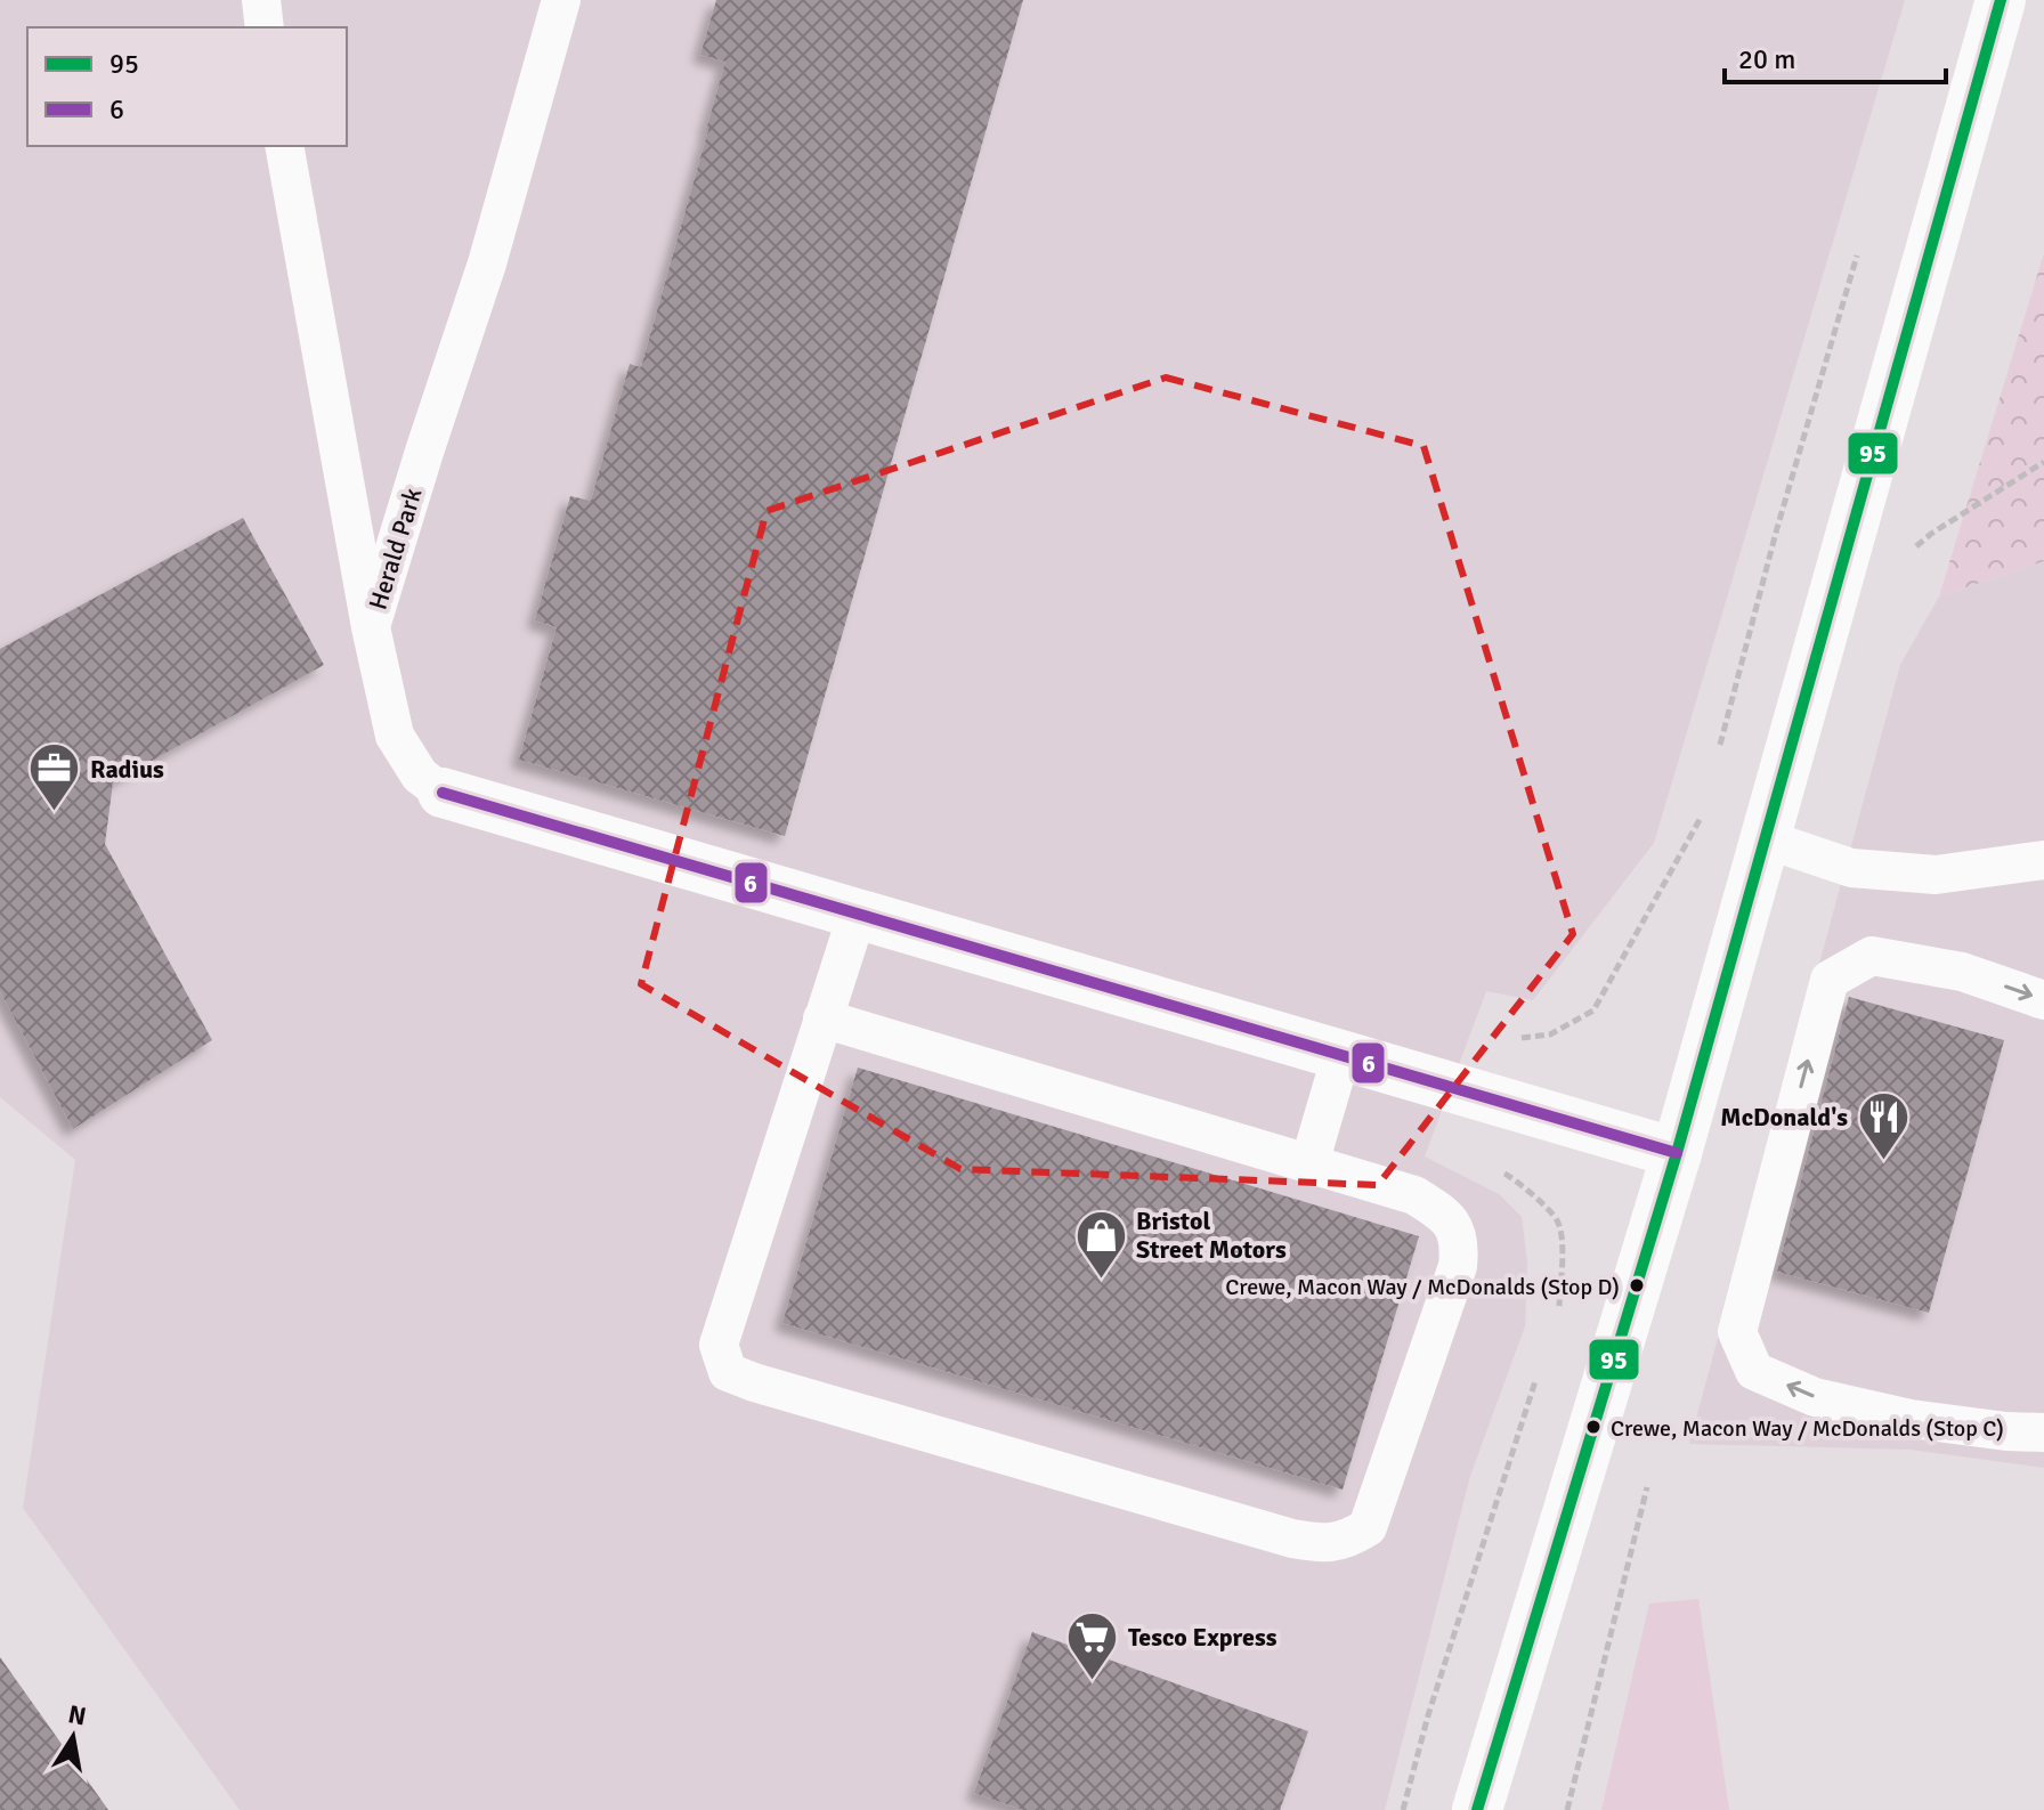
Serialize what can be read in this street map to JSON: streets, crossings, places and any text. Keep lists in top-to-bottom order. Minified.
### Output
{"streets":{"lane":["Herald Park"]},"places":{"office":["Radius"],"restaurant":["McDonald's"],"shop":["Bristol Street Motors"],"other":["Crewe, Macon Way / McDonalds (Stop D)","Crewe, Macon Way / McDonalds (Stop C)"],"supermarket":["Tesco Express"]},"lines":["transit line 95","transit line 6"],"legend":["95","6"],"scale_bar":"20 m","north":"top"}
